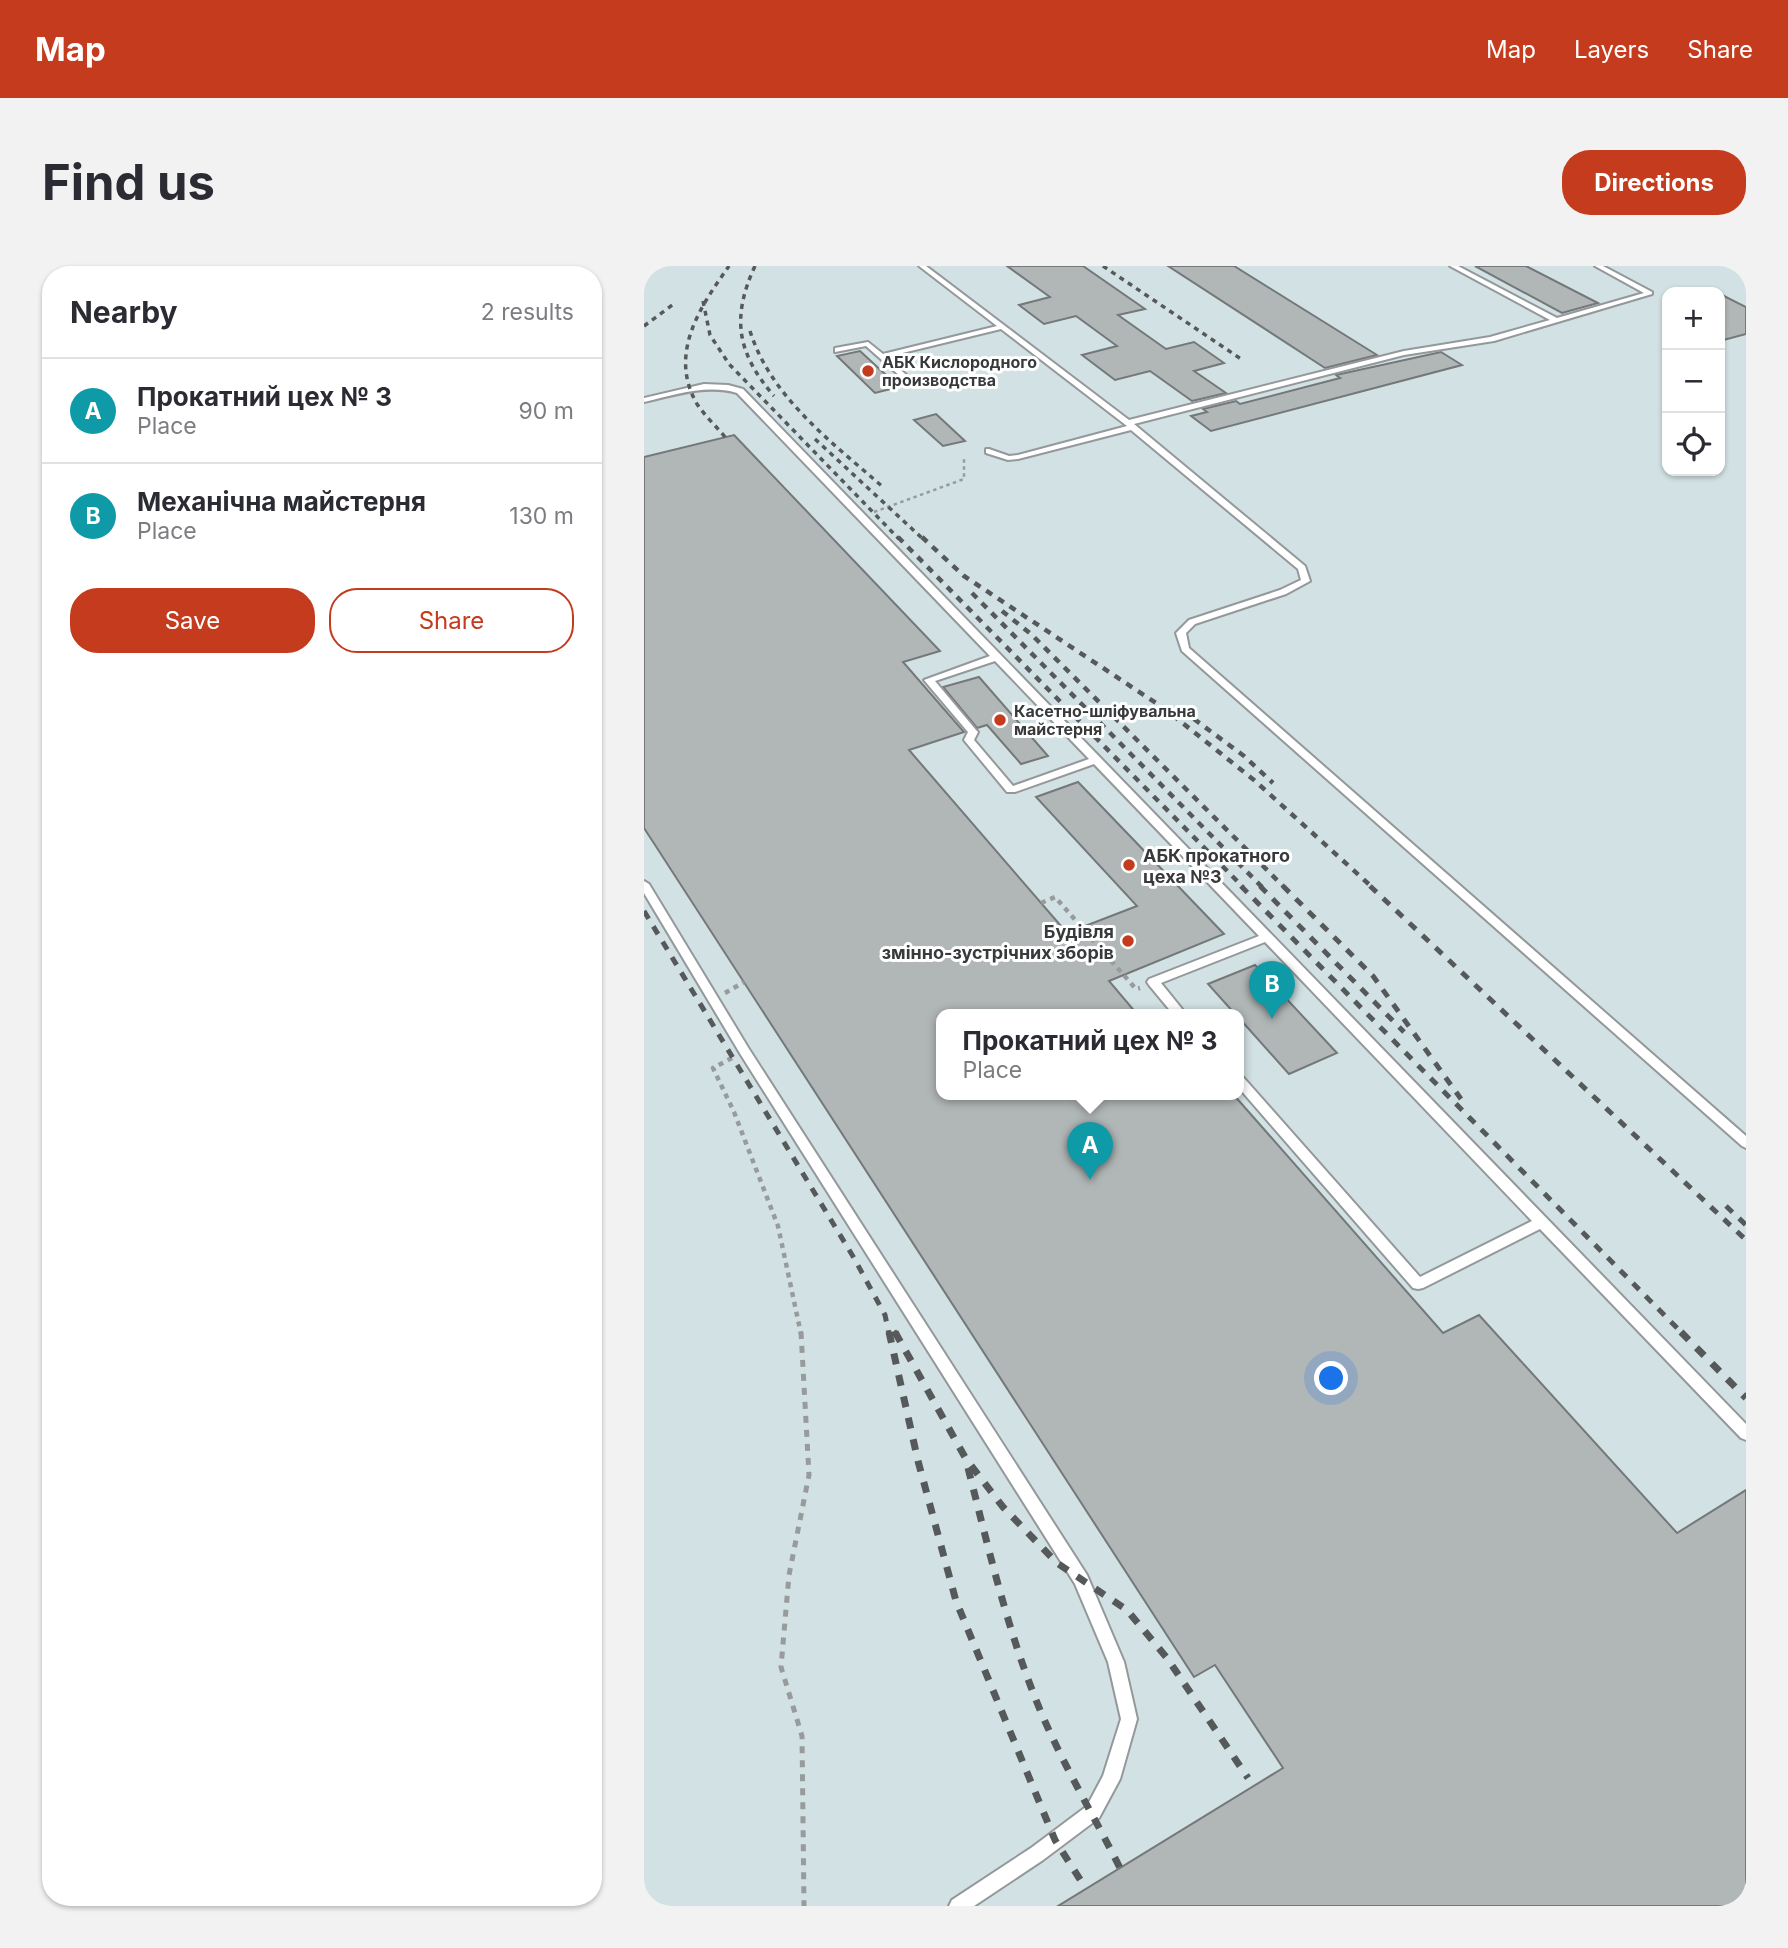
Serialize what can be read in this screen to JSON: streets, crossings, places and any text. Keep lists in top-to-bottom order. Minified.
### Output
{"places":["АБК Кислородного производства","Касетно-шліфувальна майстерня","АБК прокатного цеха №3","Будівля змінно-зустрічних зборів"],"page":{"header":"Map","nav":["Map","Layers","Share"],"buttons":["Directions",["Save","Share"]],"title":"Find us","heading":["Nearby","2 results"],"map_buttons":["+","−"],"list":[{"mark":"A","name":"Прокатний цех № 3","note":"Place","value":"90 m"},{"mark":"B","name":"Механічна майстерня","note":"Place","value":"130 m"}],"pins":["B","A"],"popup":["Прокатний цех № 3","Place"]}}
